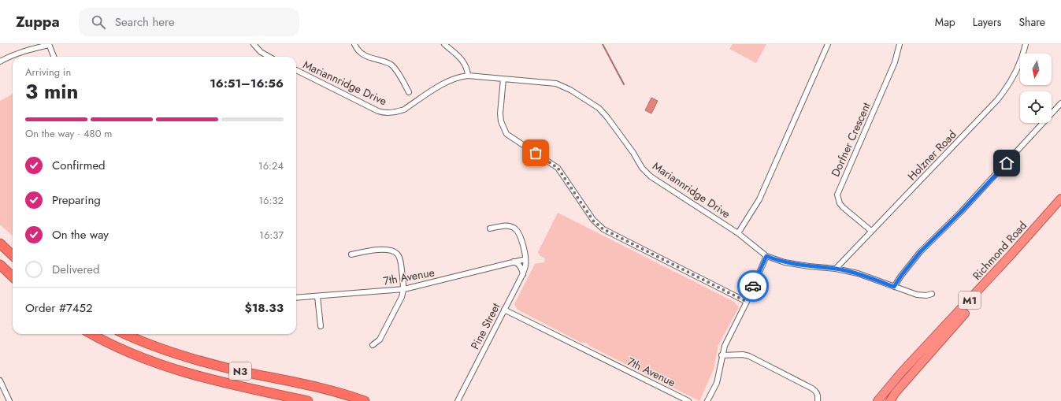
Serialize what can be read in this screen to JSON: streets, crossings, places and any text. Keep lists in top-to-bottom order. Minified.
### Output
{"streets":{"highway":["Richmond Road","M1","N3"],"street":["Mariannridge Drive","Dorfner Crescent","Holzner Road","7th Avenue","Pine Street"]},"crossings":[["Mariannridge Drive","Holzner Road"],["Dorfner Crescent","Holzner Road"],["7th Avenue","Pine Street"]],"north":"bottom","page":{"header":"Zuppa","search":"Search here","nav":["Map","Layers","Share"],"heading":["3 min","Arriving in","16:51–16:56"],"panel":["Order #7452","$18.33"],"bar":"On the way · 480 m","list":[["Confirmed","16:24"],["Preparing","16:32"],["On the way","16:37"],"Delivered"]}}
